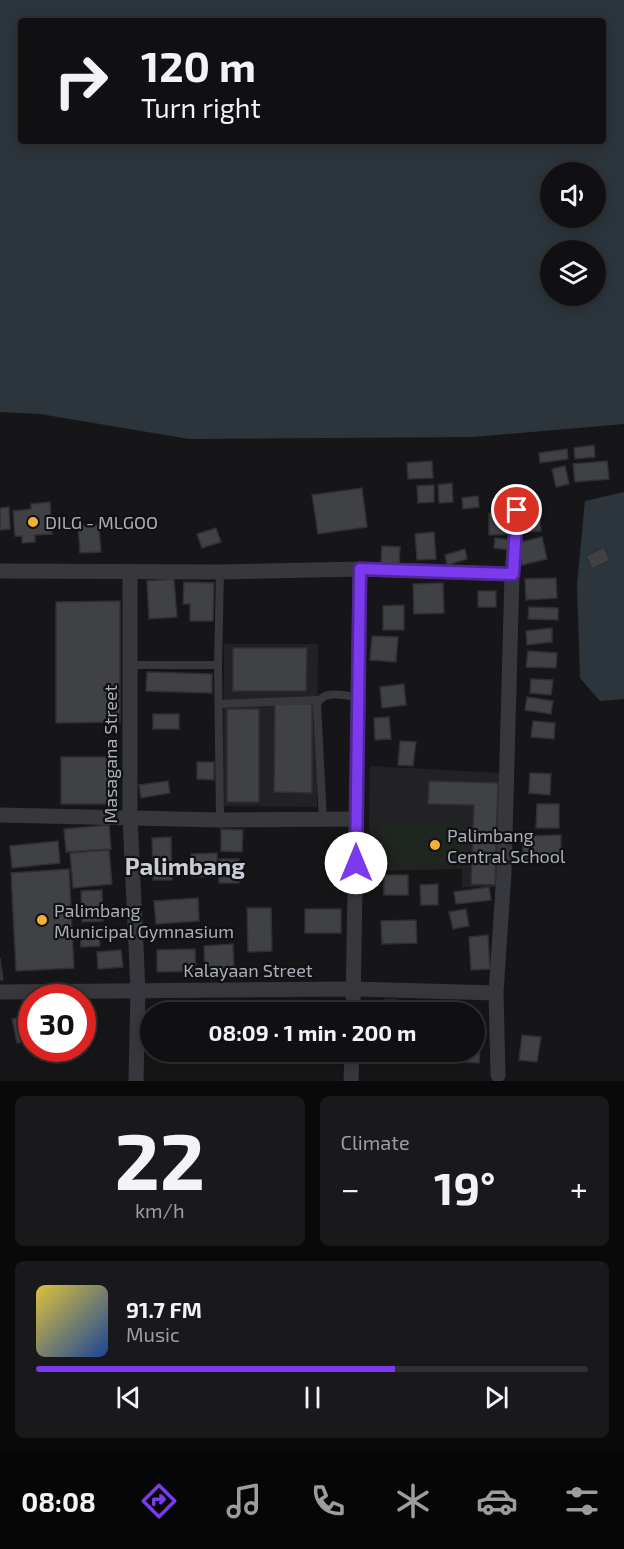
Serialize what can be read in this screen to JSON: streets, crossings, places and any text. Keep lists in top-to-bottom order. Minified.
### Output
{"streets":{"street":["Masagana Street","Kalayaan Street"]},"crossings":[["Masagana Street","Kalayaan Street"]],"districts":["Palimbang"],"places":["DILG - MLGOO","Palimbang Central School","Palimbang Municipal Gymnasium"],"page":{"turn":["120 m","Turn right"],"limit":"30","trip":"08:09 · 1 min · 200 m","tile":[["22","km/h"],"Climate"],"heat":["−","19°","+"],"song":["91.7 FM","Music"],"tabs":"08:08"}}
